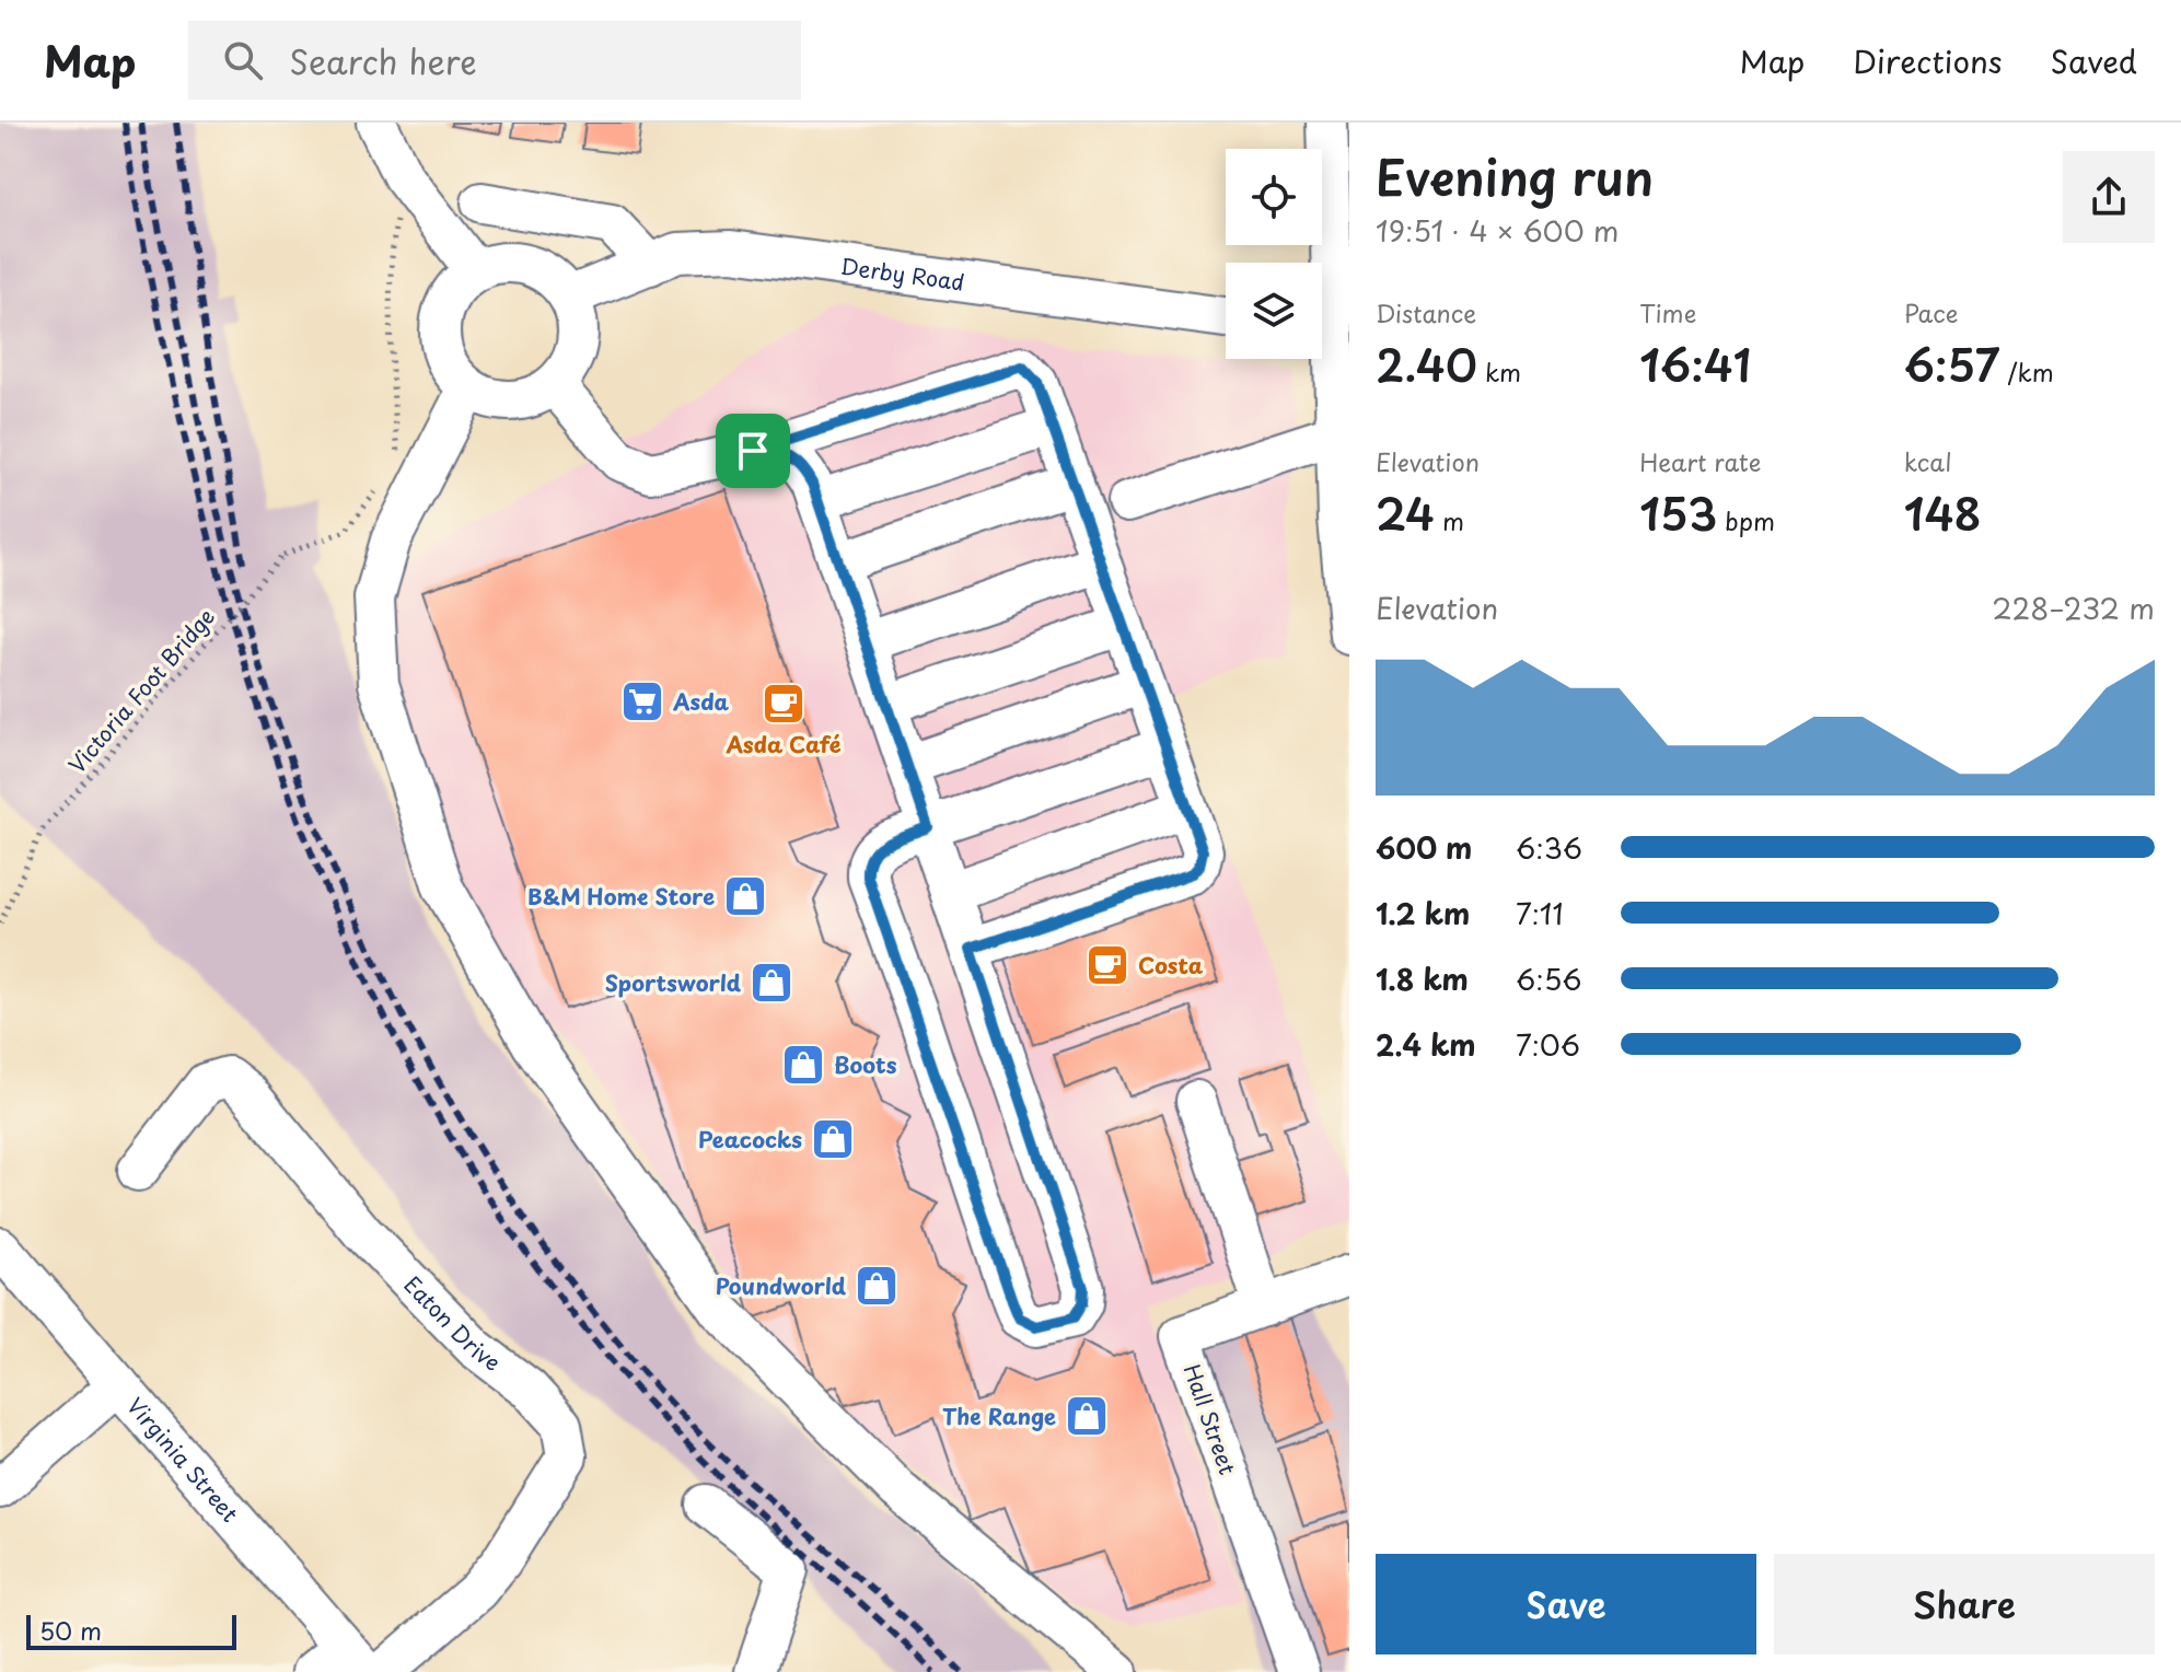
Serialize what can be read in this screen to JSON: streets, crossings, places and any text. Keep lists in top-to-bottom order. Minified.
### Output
{"streets":{"street":["Derby Road","Eaton Drive","Hall Street","Virginia Street"],"path":["Victoria Foot Bridge"]},"places":{"supermarket":["Asda"],"cafe":["Asda Café","Costa"],"shop":["B&M Home Store","Sportsworld","Boots","Peacocks","Poundworld","The Range"]},"scale_bar":"50 m","page":{"header":"Map","search":"Search here","nav":["Map","Directions","Saved"],"heading":["Evening run","19:51 · 4 × 600 m"],"stats":[["Distance","2.40 km"],["Time","16:41"],["Pace","6:57 /km"],["Elevation","24 m"],["Heart rate","153 bpm"],["kcal","148"]],"chart":["Elevation","228–232 m"],"list":[{"name":"600 m","note":"6:36"},{"name":"1.2 km","note":"7:11"},{"name":"1.8 km","note":"6:56"},{"name":"2.4 km","note":"7:06"}],"buttons":["Save","Share"],"scale":"50 m"}}
